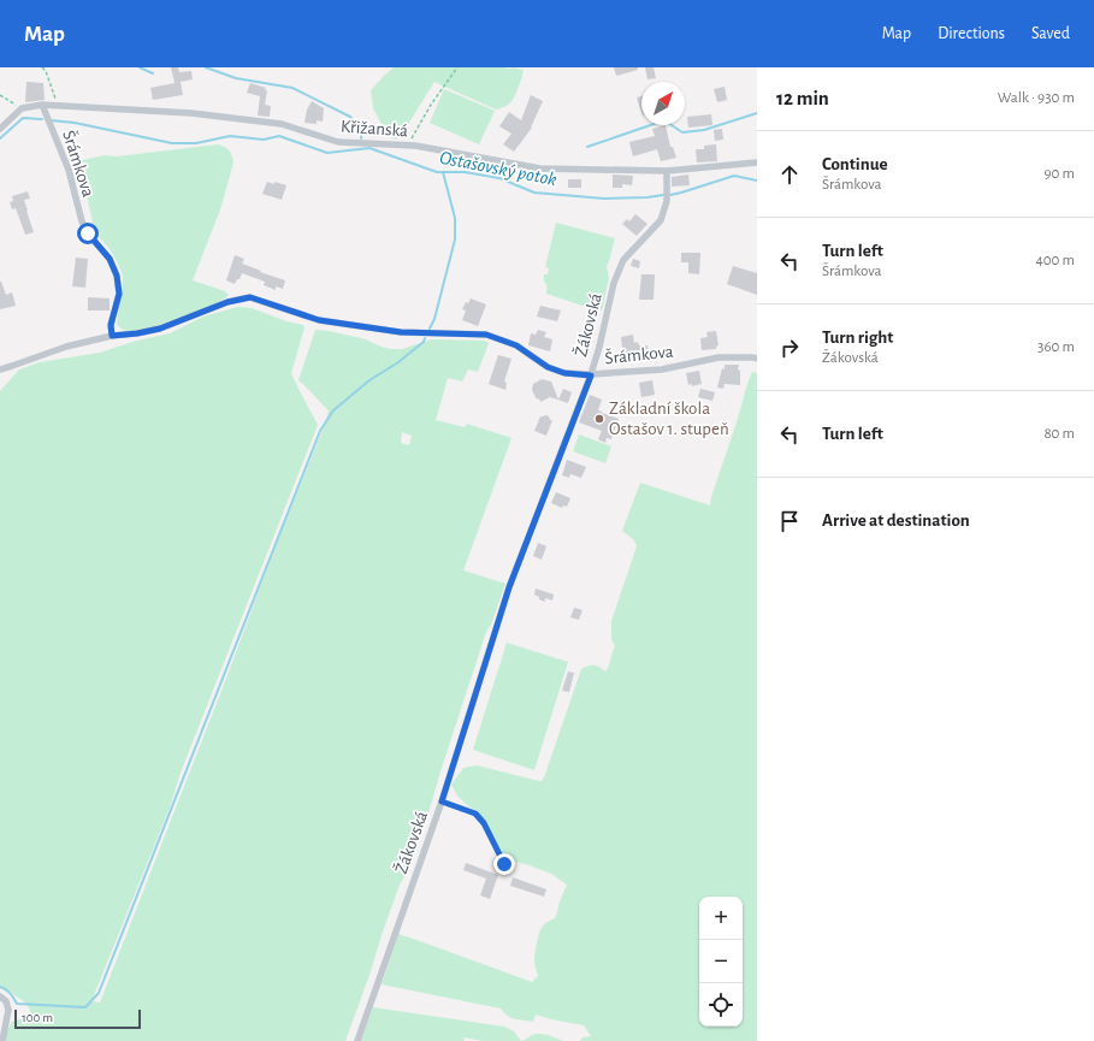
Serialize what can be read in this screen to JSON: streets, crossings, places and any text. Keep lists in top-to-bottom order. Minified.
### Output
{"streets":{"street":["Křižanská","Šrámkova","Žákovská"]},"crossings":[["Křižanská","Šrámkova"],["Křižanská","Žákovská"],["Šrámkova","Žákovská"]],"water":["Ostašovský potok"],"places":["Základní škola Ostašov 1. stupeň"],"scale_bar":"100 m","north":"top right","page":{"header":"Map","nav":["Map","Directions","Saved"],"heading":["12 min","Walk · 930 m"],"list":[["Continue","Šrámkova","90 m"],["Turn left","Šrámkova","400 m"],["Turn right","Žákovská","360 m"],["Turn left","80 m"],"Arrive at destination"],"map_buttons":["+","−"],"scale":"100 m"}}
